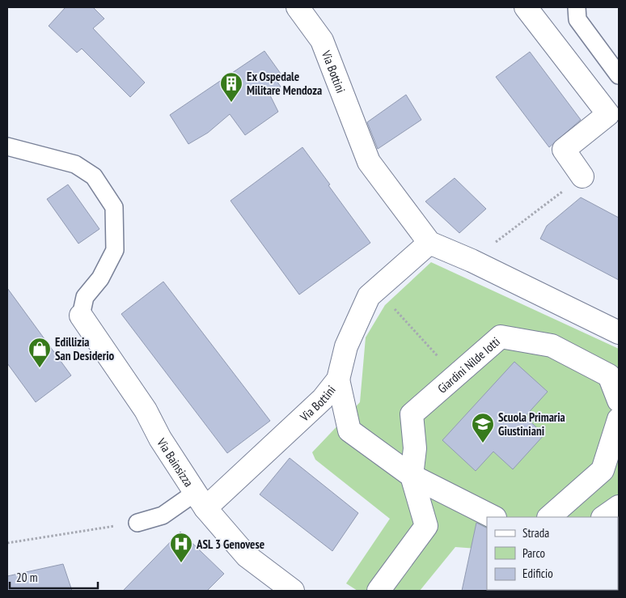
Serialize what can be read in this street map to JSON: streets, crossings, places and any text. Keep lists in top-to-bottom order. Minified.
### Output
{"streets":{"street":["Via Bottini","Giardini Nilde Iotti","Via Bainsizza"]},"crossings":[["Via Bottini","Via Bainsizza"]],"places":{"building":["Ex Ospedale Militare Mendoza"],"shop":["Edillizia San Desiderio"],"school or university":["Scuola Primaria Giustiniani"],"hospital":["ASL 3 Genovese"]},"legend":["Strada","Parco","Edificio"],"scale_bar":"20 m"}
